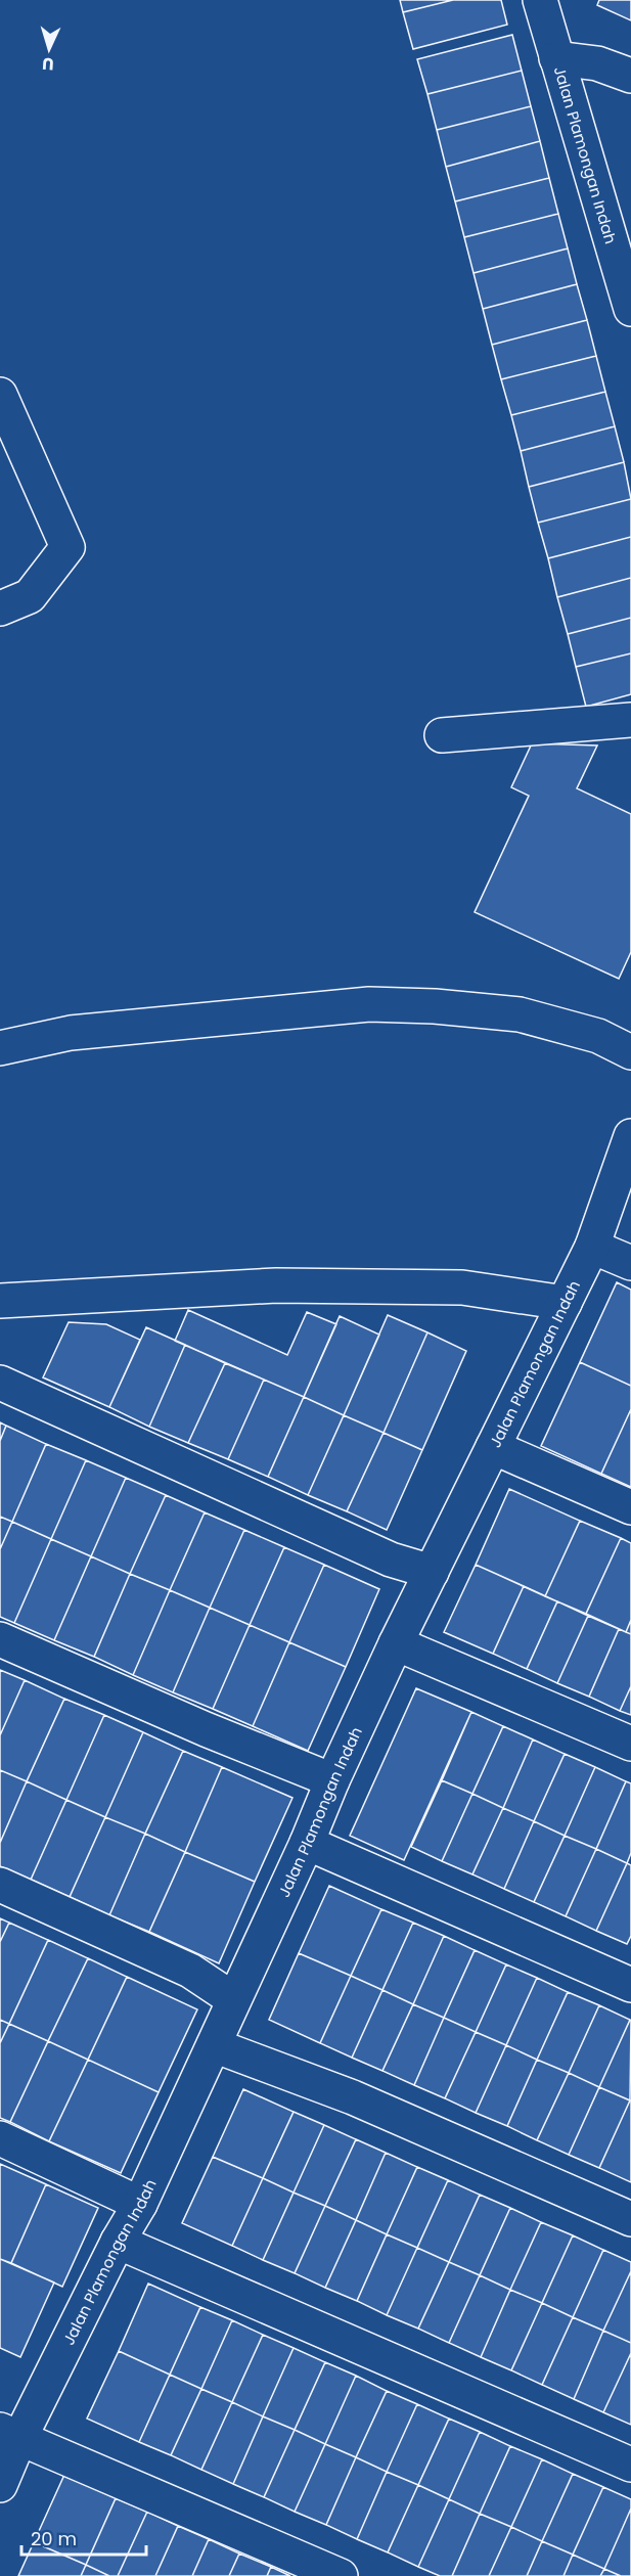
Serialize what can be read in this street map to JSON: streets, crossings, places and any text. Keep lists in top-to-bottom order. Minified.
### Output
{"streets":{"street":["Jalan Plamongan Indah"]},"scale_bar":"20 m","north":"bottom"}
